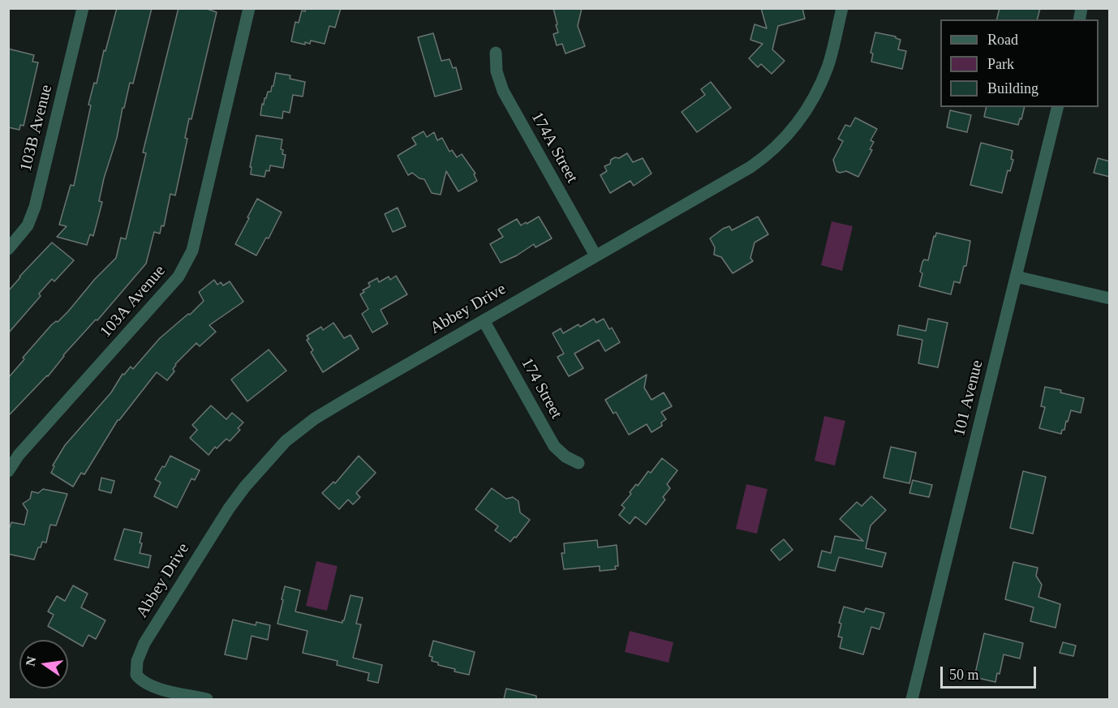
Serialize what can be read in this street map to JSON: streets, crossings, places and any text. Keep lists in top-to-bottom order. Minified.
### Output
{"streets":{"street":["103B Avenue","174A Street","103A Avenue","Abbey Drive","174 Street","101 Avenue"]},"crossings":[["174A Street","Abbey Drive"],["Abbey Drive","174 Street"]],"legend":["Road","Park","Building"],"scale_bar":"50 m","north":"left"}
